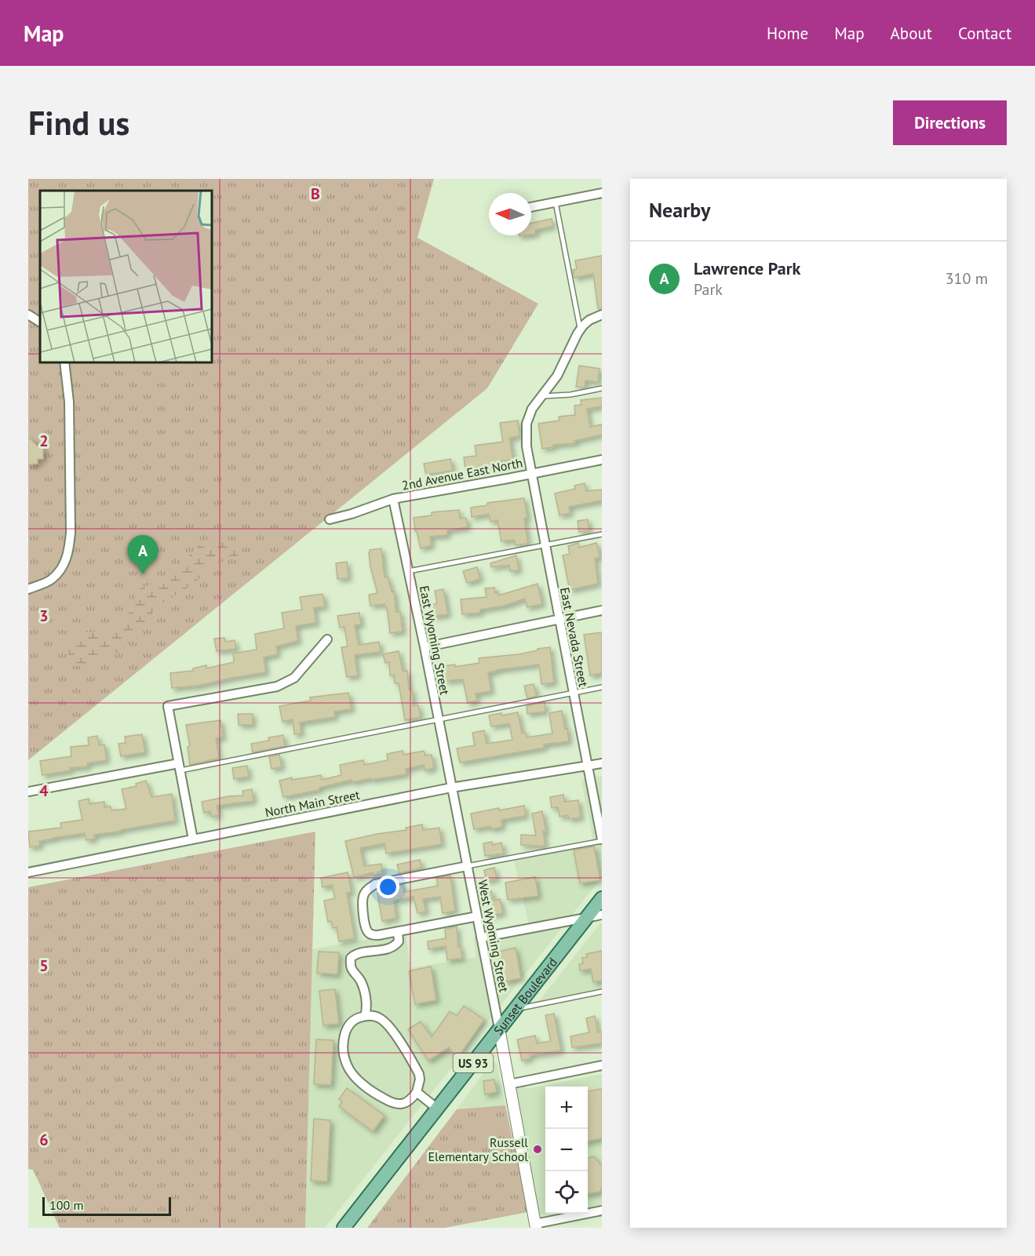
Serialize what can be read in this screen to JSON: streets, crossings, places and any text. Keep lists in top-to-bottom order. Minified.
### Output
{"streets":{"main road":["Sunset Boulevard","US 93"],"street":["2nd Avenue East North","East Nevada Street","East Wyoming Street","North Main Street","West Wyoming Street"]},"crossings":[["2nd Avenue East North","East Nevada Street"],["2nd Avenue East North","East Wyoming Street"],["East Nevada Street","North Main Street"],["East Wyoming Street","North Main Street"],["East Wyoming Street","West Wyoming Street"],["North Main Street","West Wyoming Street"],["West Wyoming Street","Sunset Boulevard"]],"places":["Russell Elementary School"],"scale_bar":"100 m","north":"left","page":{"header":"Map","nav":["Home","Map","About","Contact"],"buttons":"Directions","title":"Find us","heading":"Nearby","list":[{"mark":"A","name":"Lawrence Park","note":"Park","value":"310 m"}],"pins":"A","map_buttons":["+","−"],"scale":"100 m"},"grid":{"columns":["B"],"rows":["2","3","4","5","6"]}}
